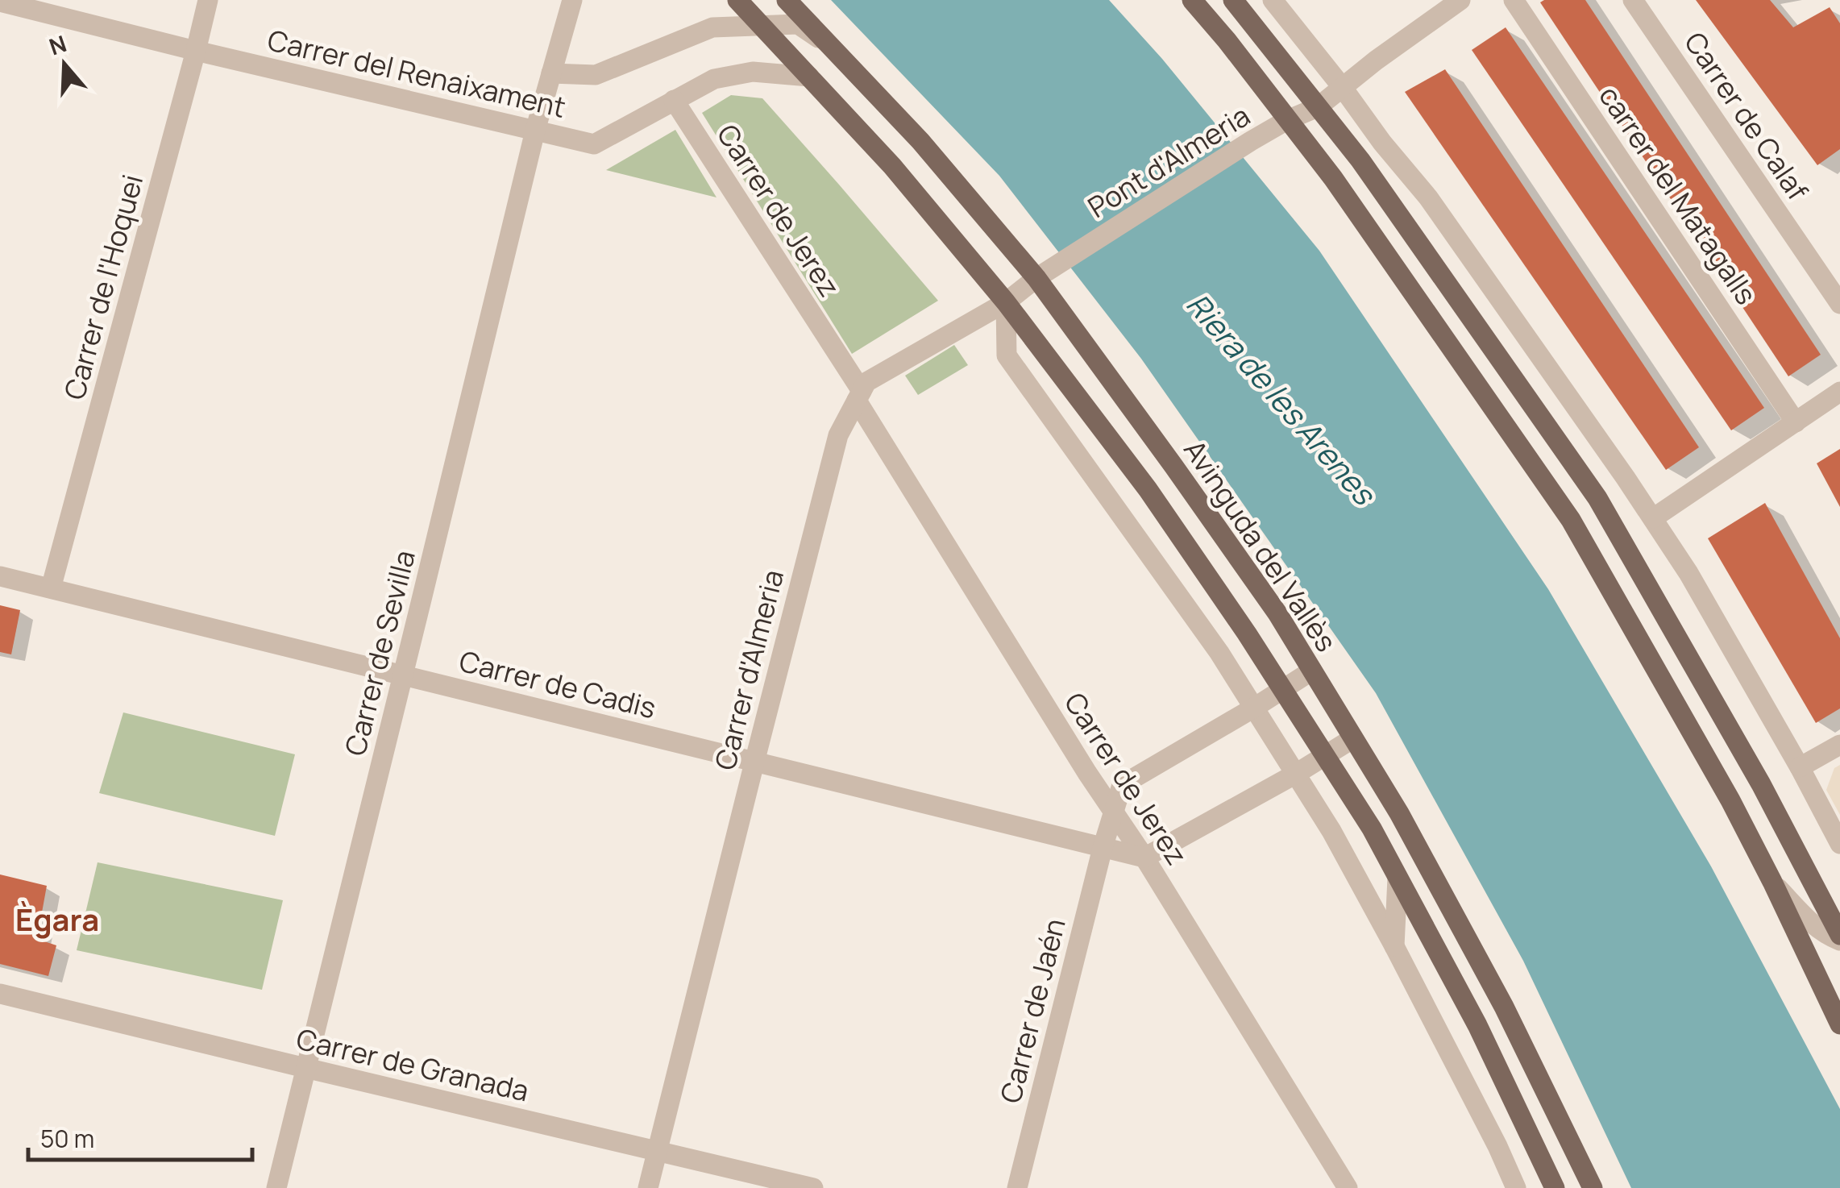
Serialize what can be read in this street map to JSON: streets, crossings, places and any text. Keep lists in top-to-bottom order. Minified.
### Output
{"streets":{"main road":["Avinguda del Vallès"],"street":["Carrer del Renaixament","Carrer de Calaf","Pont d'Almeria","carrer del Matagalls","Carrer de Jerez","Carrer de l'Hoquei","Carrer de Sevilla","Carrer d'Almeria","Carrer de Cadis","Carrer de Jaén","Carrer de Granada"]},"crossings":[["Carrer del Renaixament","Carrer de Jerez"],["Carrer del Renaixament","Carrer de l'Hoquei"],["Carrer del Renaixament","Avinguda del Vallès"],["Carrer del Renaixament","Carrer de Sevilla"],["Pont d'Almeria","Avinguda del Vallès"],["Pont d'Almeria","Carrer d'Almeria"],["Carrer de Jerez","Carrer d'Almeria"],["Carrer de Jerez","Carrer de Cadis"],["Carrer de l'Hoquei","Carrer de Cadis"],["Avinguda del Vallès","Carrer d'Almeria"],["Carrer de Sevilla","Carrer de Cadis"],["Carrer de Sevilla","Carrer de Granada"],["Carrer d'Almeria","Carrer de Cadis"],["Carrer d'Almeria","Carrer de Granada"],["Carrer de Cadis","Carrer de Jaén"]],"districts":["Ègara"],"water":["Riera de les Arenes"],"scale_bar":"50 m","north":"top"}
